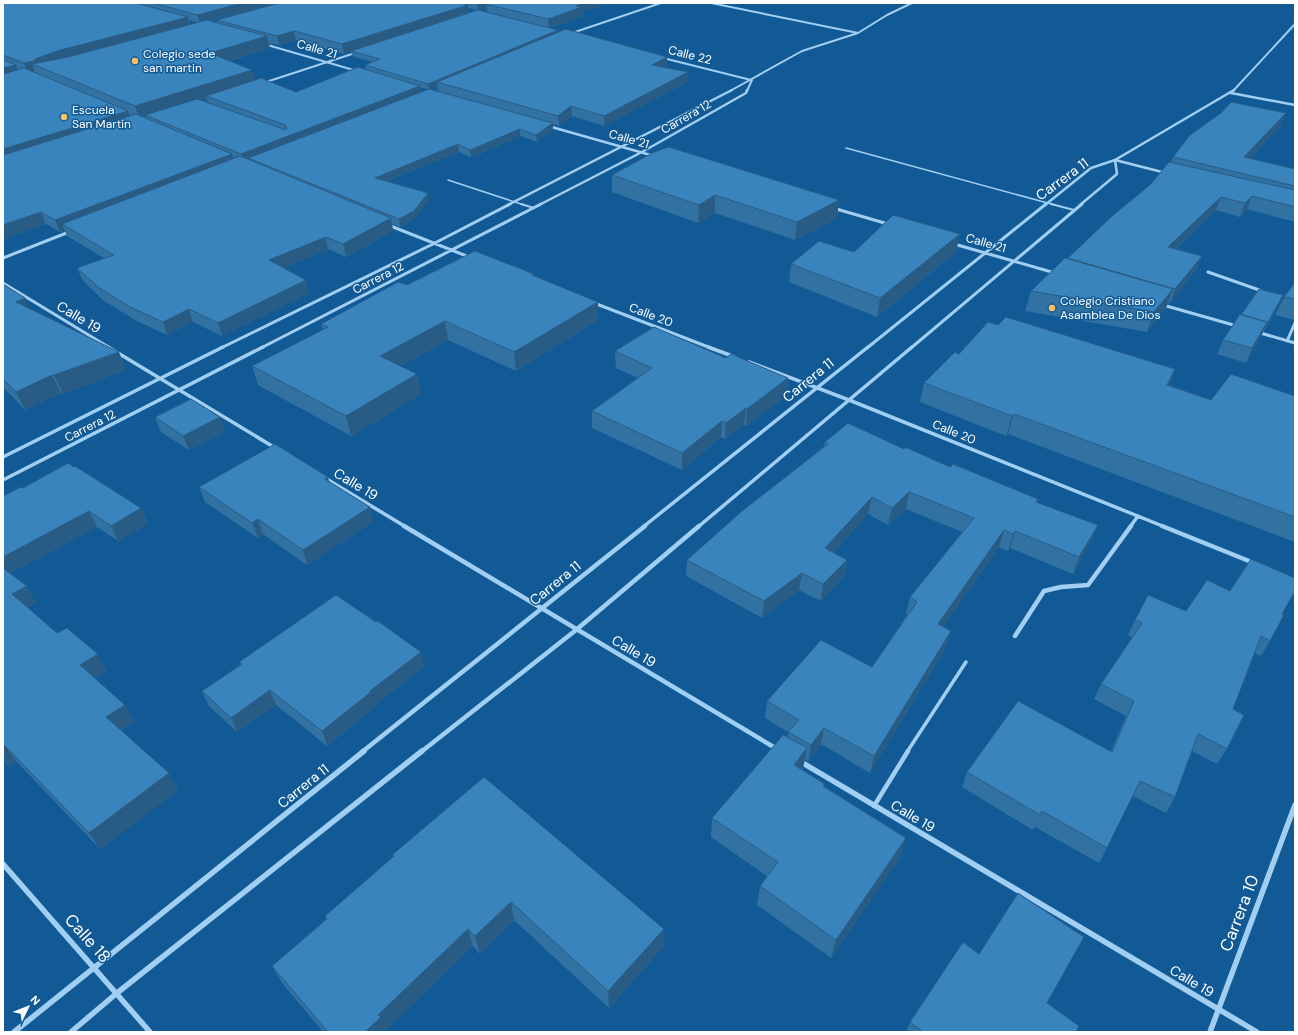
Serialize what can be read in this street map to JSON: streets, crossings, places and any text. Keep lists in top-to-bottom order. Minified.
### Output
{"streets":{"street":["Calle 21","Calle 22","Carrera 12","Carrera 11","Calle 20","Calle 19","Carrera 10","Calle 18"]},"crossings":[["Calle 21","Carrera 12"],["Calle 21","Carrera 11"],["Calle 22","Carrera 12"],["Carrera 12","Calle 19"],["Carrera 11","Calle 20"],["Carrera 11","Calle 19"],["Carrera 11","Calle 18"],["Calle 19","Carrera 10"]],"places":["Colegio sede san martin","Escuela San Martín","Colegio Cristiano Asamblea De Dios"],"north":"top right"}
